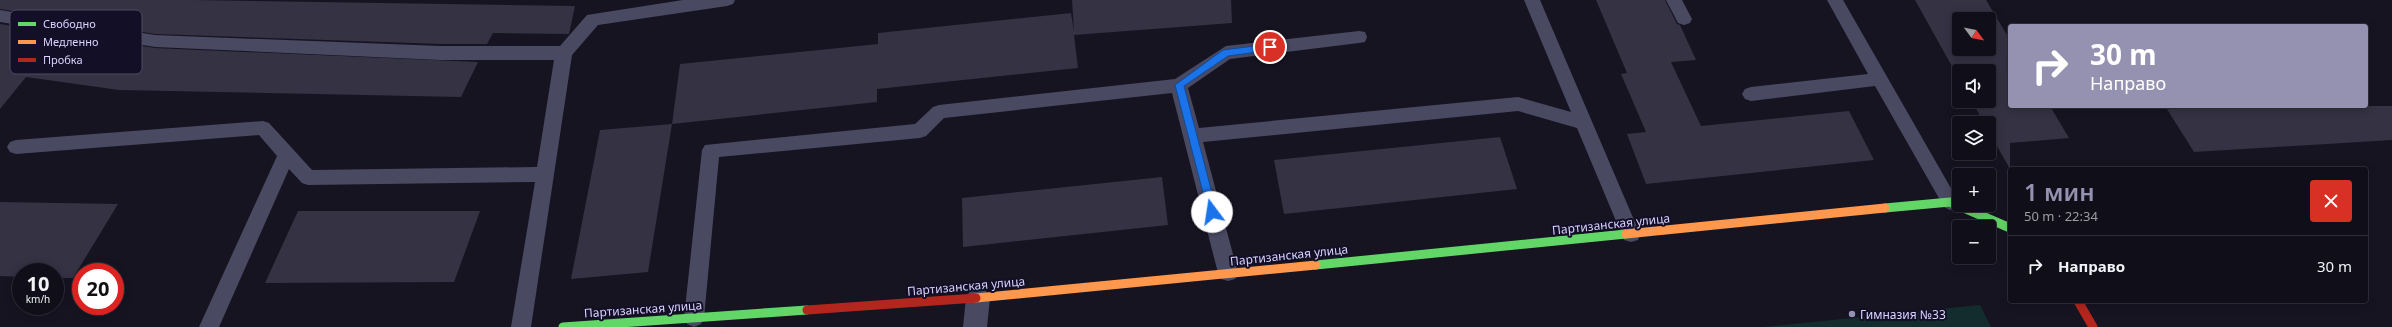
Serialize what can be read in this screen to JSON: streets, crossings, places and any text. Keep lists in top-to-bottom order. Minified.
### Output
{"streets":{"street":["Партизанская улица"]},"places":["Гимназия №33"],"legend":["Свободно","Медленно","Пробка"],"north":"bottom right","page":{"map_buttons":["+","−"],"turn":["30 m","Направо"],"heading":["1 мин","50 m · 22:34"],"list":[{"name":"Направо","value":"30 m"}],"speed":"10 km/h","limit":"20"}}
